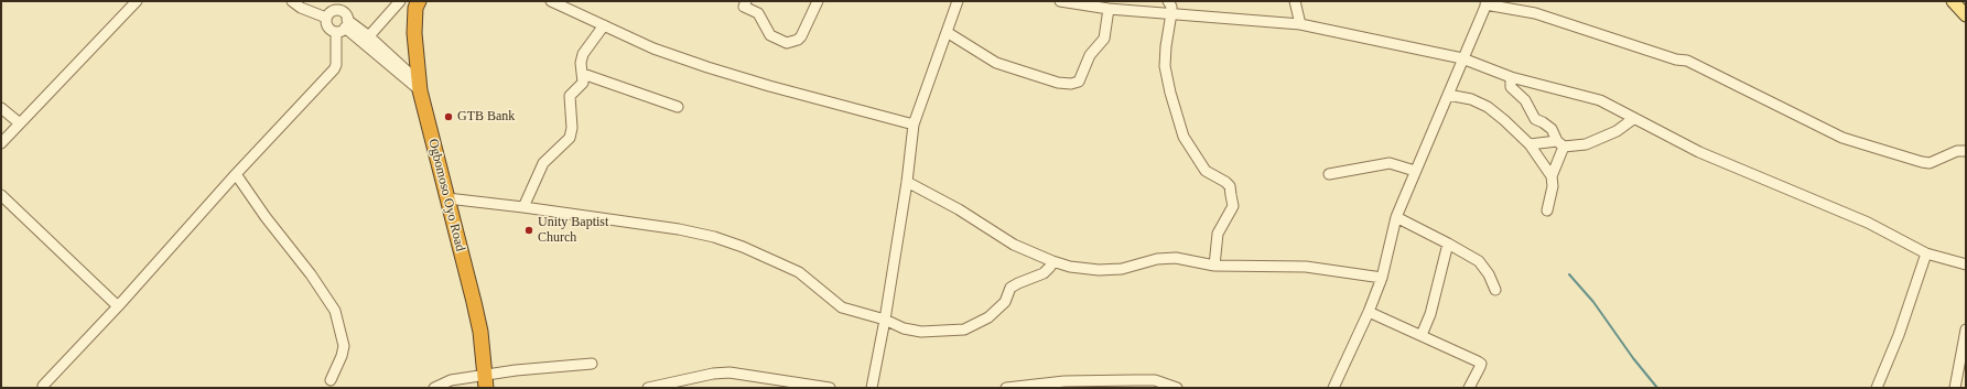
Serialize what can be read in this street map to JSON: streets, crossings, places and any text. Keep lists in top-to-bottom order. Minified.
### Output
{"streets":{"highway":["Ogbomoso Oyo Road"]},"places":["GTB Bank","Unity Baptist Church"]}
